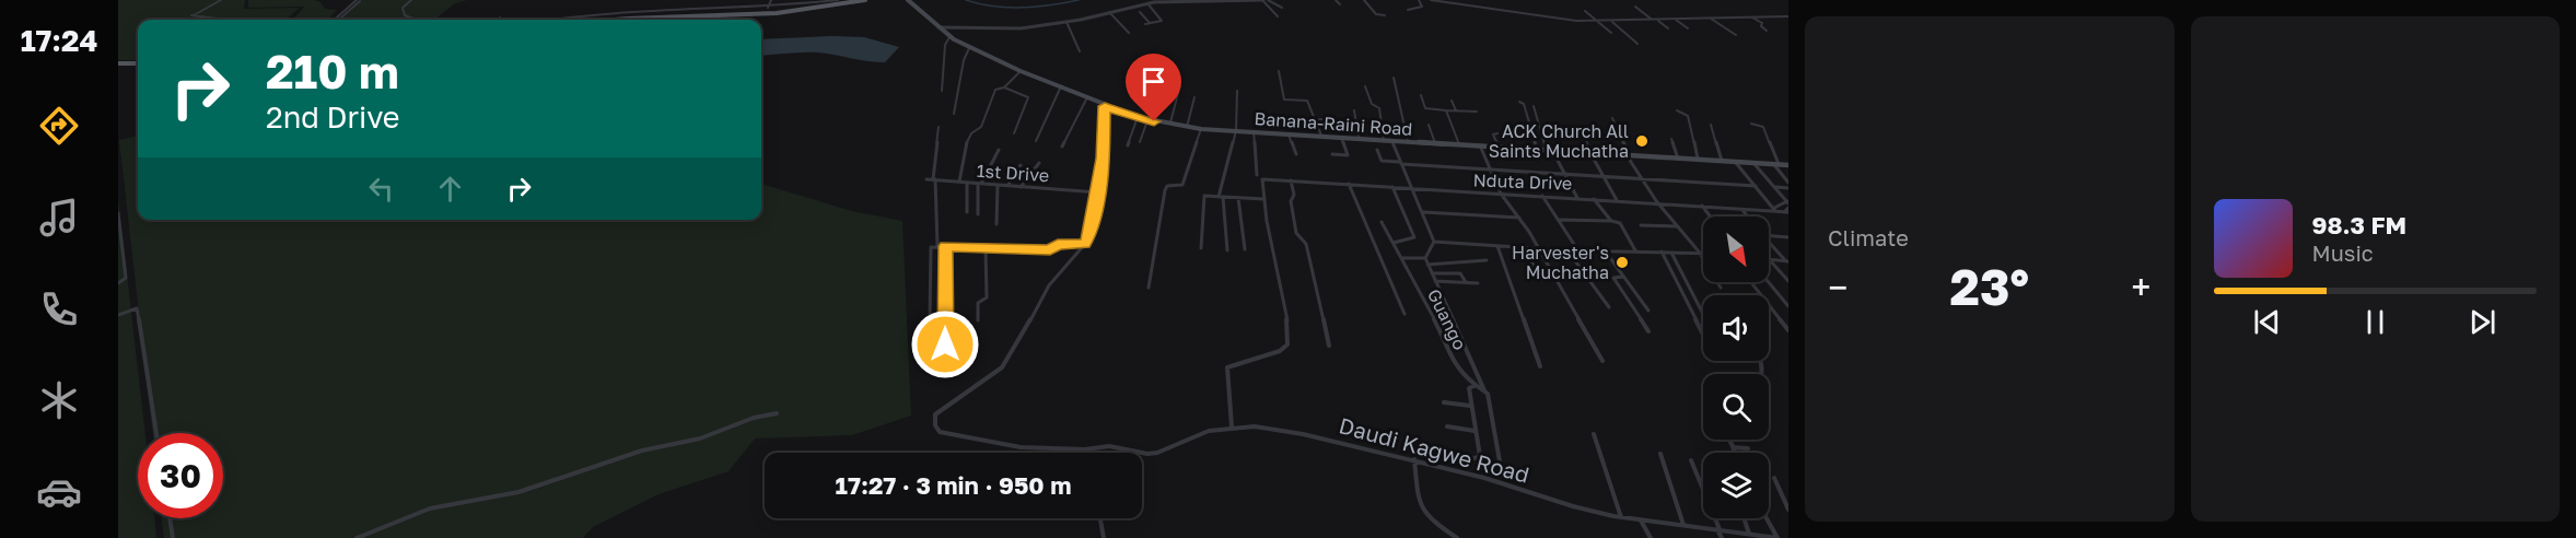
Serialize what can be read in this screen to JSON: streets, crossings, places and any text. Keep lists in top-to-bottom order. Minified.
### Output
{"streets":{"main road":["Banana-Raini Road"],"street":["1st Drive","Nduta Drive","Guango","Daudi Kagwe Road"]},"places":["ACK Church All Saints Muchatha","Harvester's Muchatha"],"north":"bottom right","page":{"tabs":"17:24","tile":"Climate","turn":["210 m","2nd Drive"],"song":["98.3 FM","Music"],"heat":["−","23°","+"],"limit":"30","trip":"17:27 · 3 min · 950 m"}}
